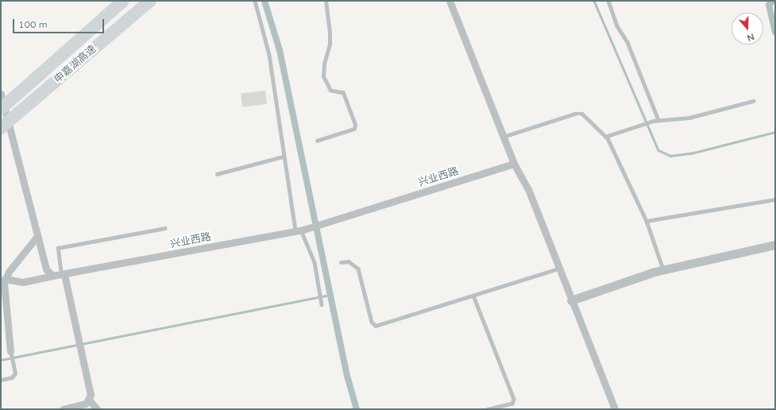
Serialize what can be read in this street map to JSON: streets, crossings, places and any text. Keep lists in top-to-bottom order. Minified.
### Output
{"streets":{"highway":["申嘉湖高速"],"street":["兴业西路"]},"scale_bar":"100 m","north":"bottom"}
